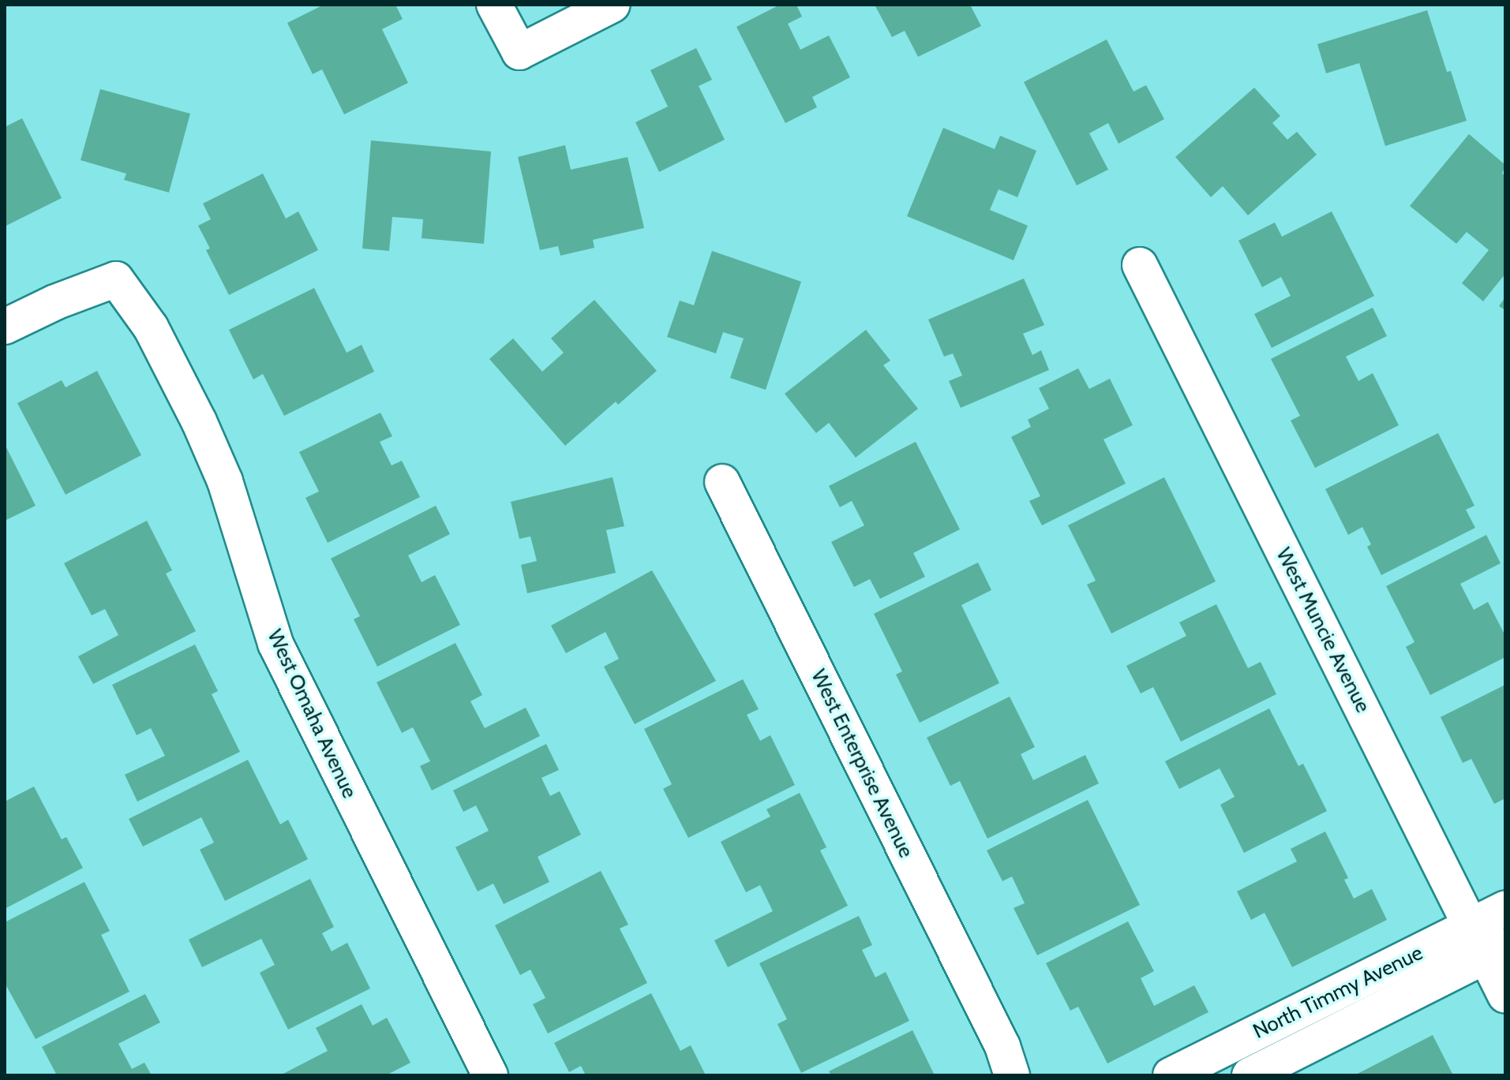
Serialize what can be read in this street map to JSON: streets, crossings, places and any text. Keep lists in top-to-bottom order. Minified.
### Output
{"streets":{"street":["West Muncie Avenue","West Omaha Avenue","West Enterprise Avenue","North Timmy Avenue"]},"crossings":[["West Muncie Avenue","North Timmy Avenue"]]}
